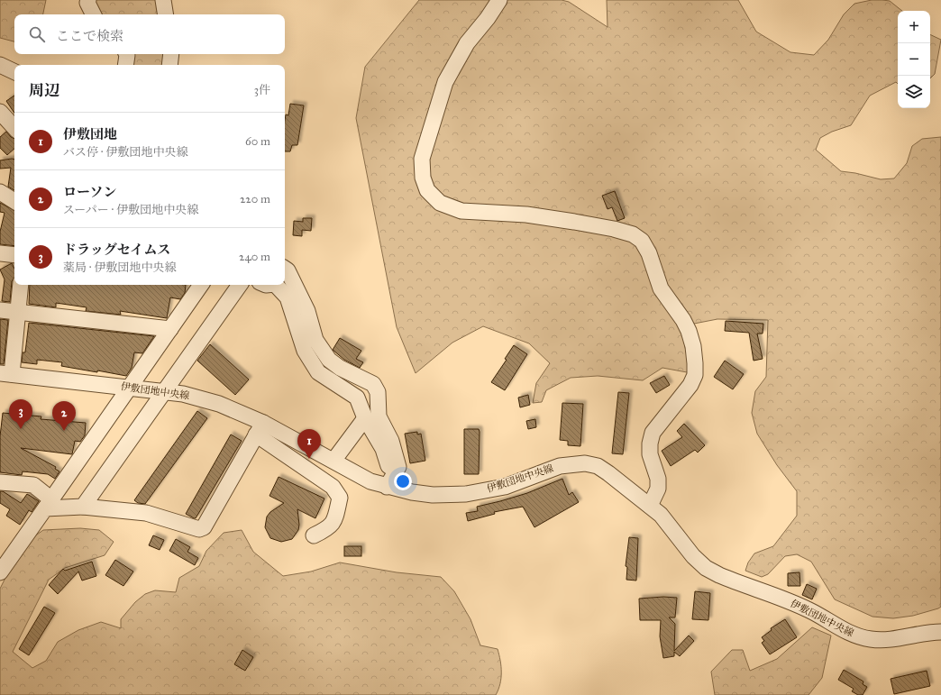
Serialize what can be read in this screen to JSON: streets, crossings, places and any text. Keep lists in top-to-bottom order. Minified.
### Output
{"streets":{"street":["伊敷団地中央線"]},"page":{"map_buttons":["+","−"],"search":"ここで検索","heading":["周辺","3件"],"list":[{"mark":"1","name":"伊敷団地","note":"バス停 · 伊敷団地中央線","value":"60 m"},{"mark":"2","name":"ローソン","note":"スーパー · 伊敷団地中央線","value":"220 m"},{"mark":"3","name":"ドラッグセイムス","note":"薬局 · 伊敷団地中央線","value":"240 m"}],"pins":["3","2","1"]}}
